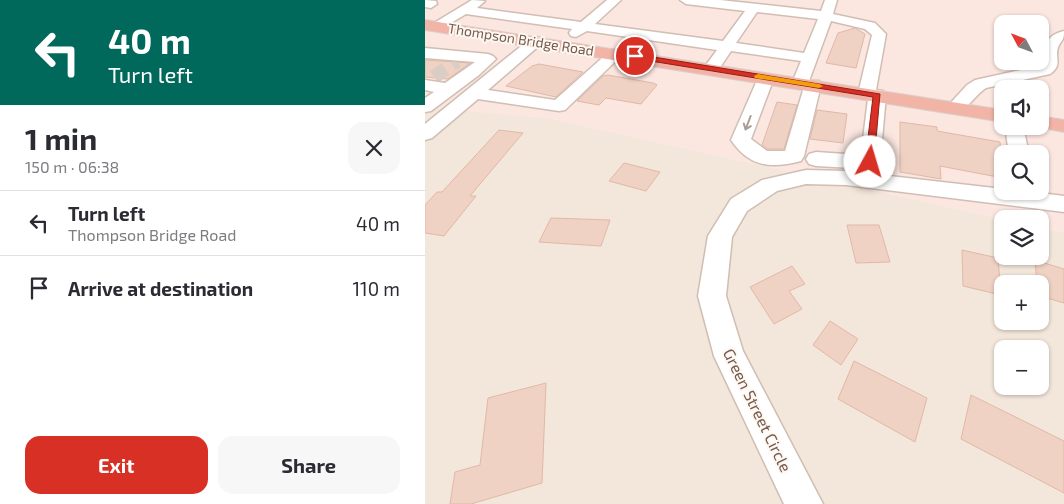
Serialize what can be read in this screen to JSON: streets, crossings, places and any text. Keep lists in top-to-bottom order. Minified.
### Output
{"streets":{"highway":["Thompson Bridge Road"],"street":["Green Street Circle"]},"north":"top left","page":{"turn":["40 m","Turn left"],"map_buttons":["+","−"],"heading":["1 min","150 m · 06:38"],"list":[{"name":"Turn left","note":"Thompson Bridge Road","value":"40 m"},{"name":"Arrive at destination","value":"110 m"}],"buttons":["Exit","Share"]}}
